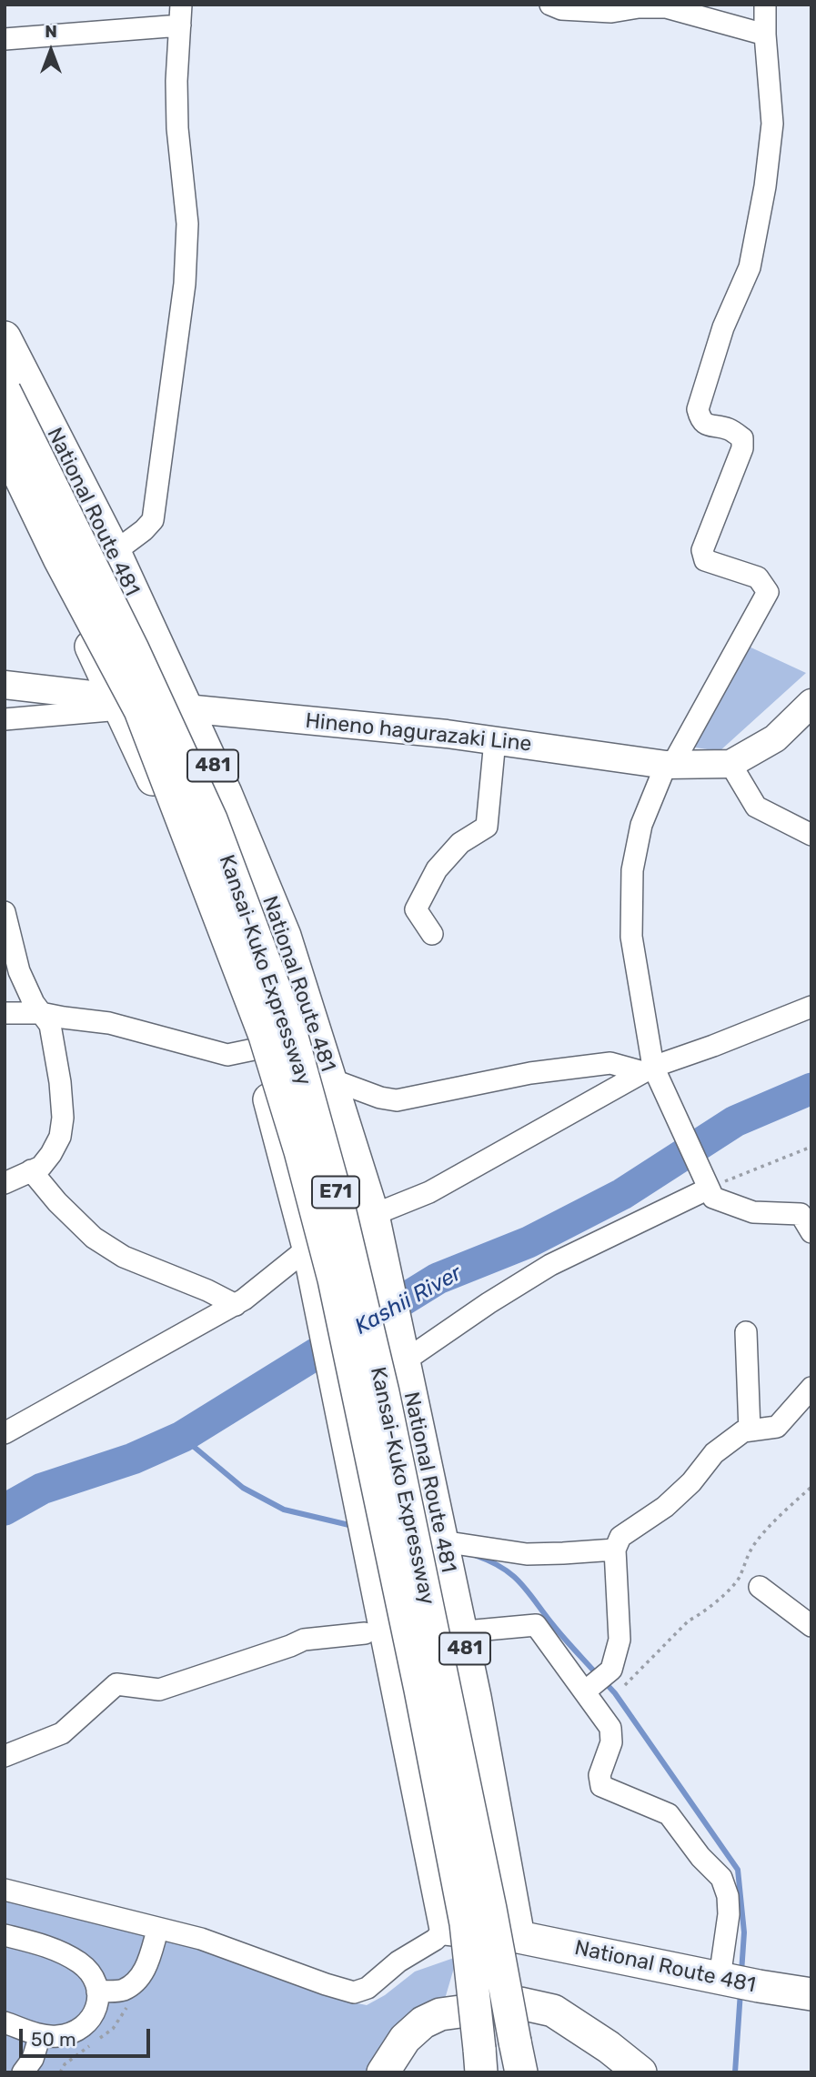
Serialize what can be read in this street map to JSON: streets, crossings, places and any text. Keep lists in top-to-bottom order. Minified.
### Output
{"streets":{"highway":["National Route 481","481","Kansai-Kuko Expressway","E71"],"main road":["Hineno hagurazaki Line"]},"crossings":[["National Route 481","Hineno hagurazaki Line"],["National Route 481","481"],["Hineno hagurazaki Line","481"]],"water":["Kashii River"],"scale_bar":"50 m","north":"top"}
